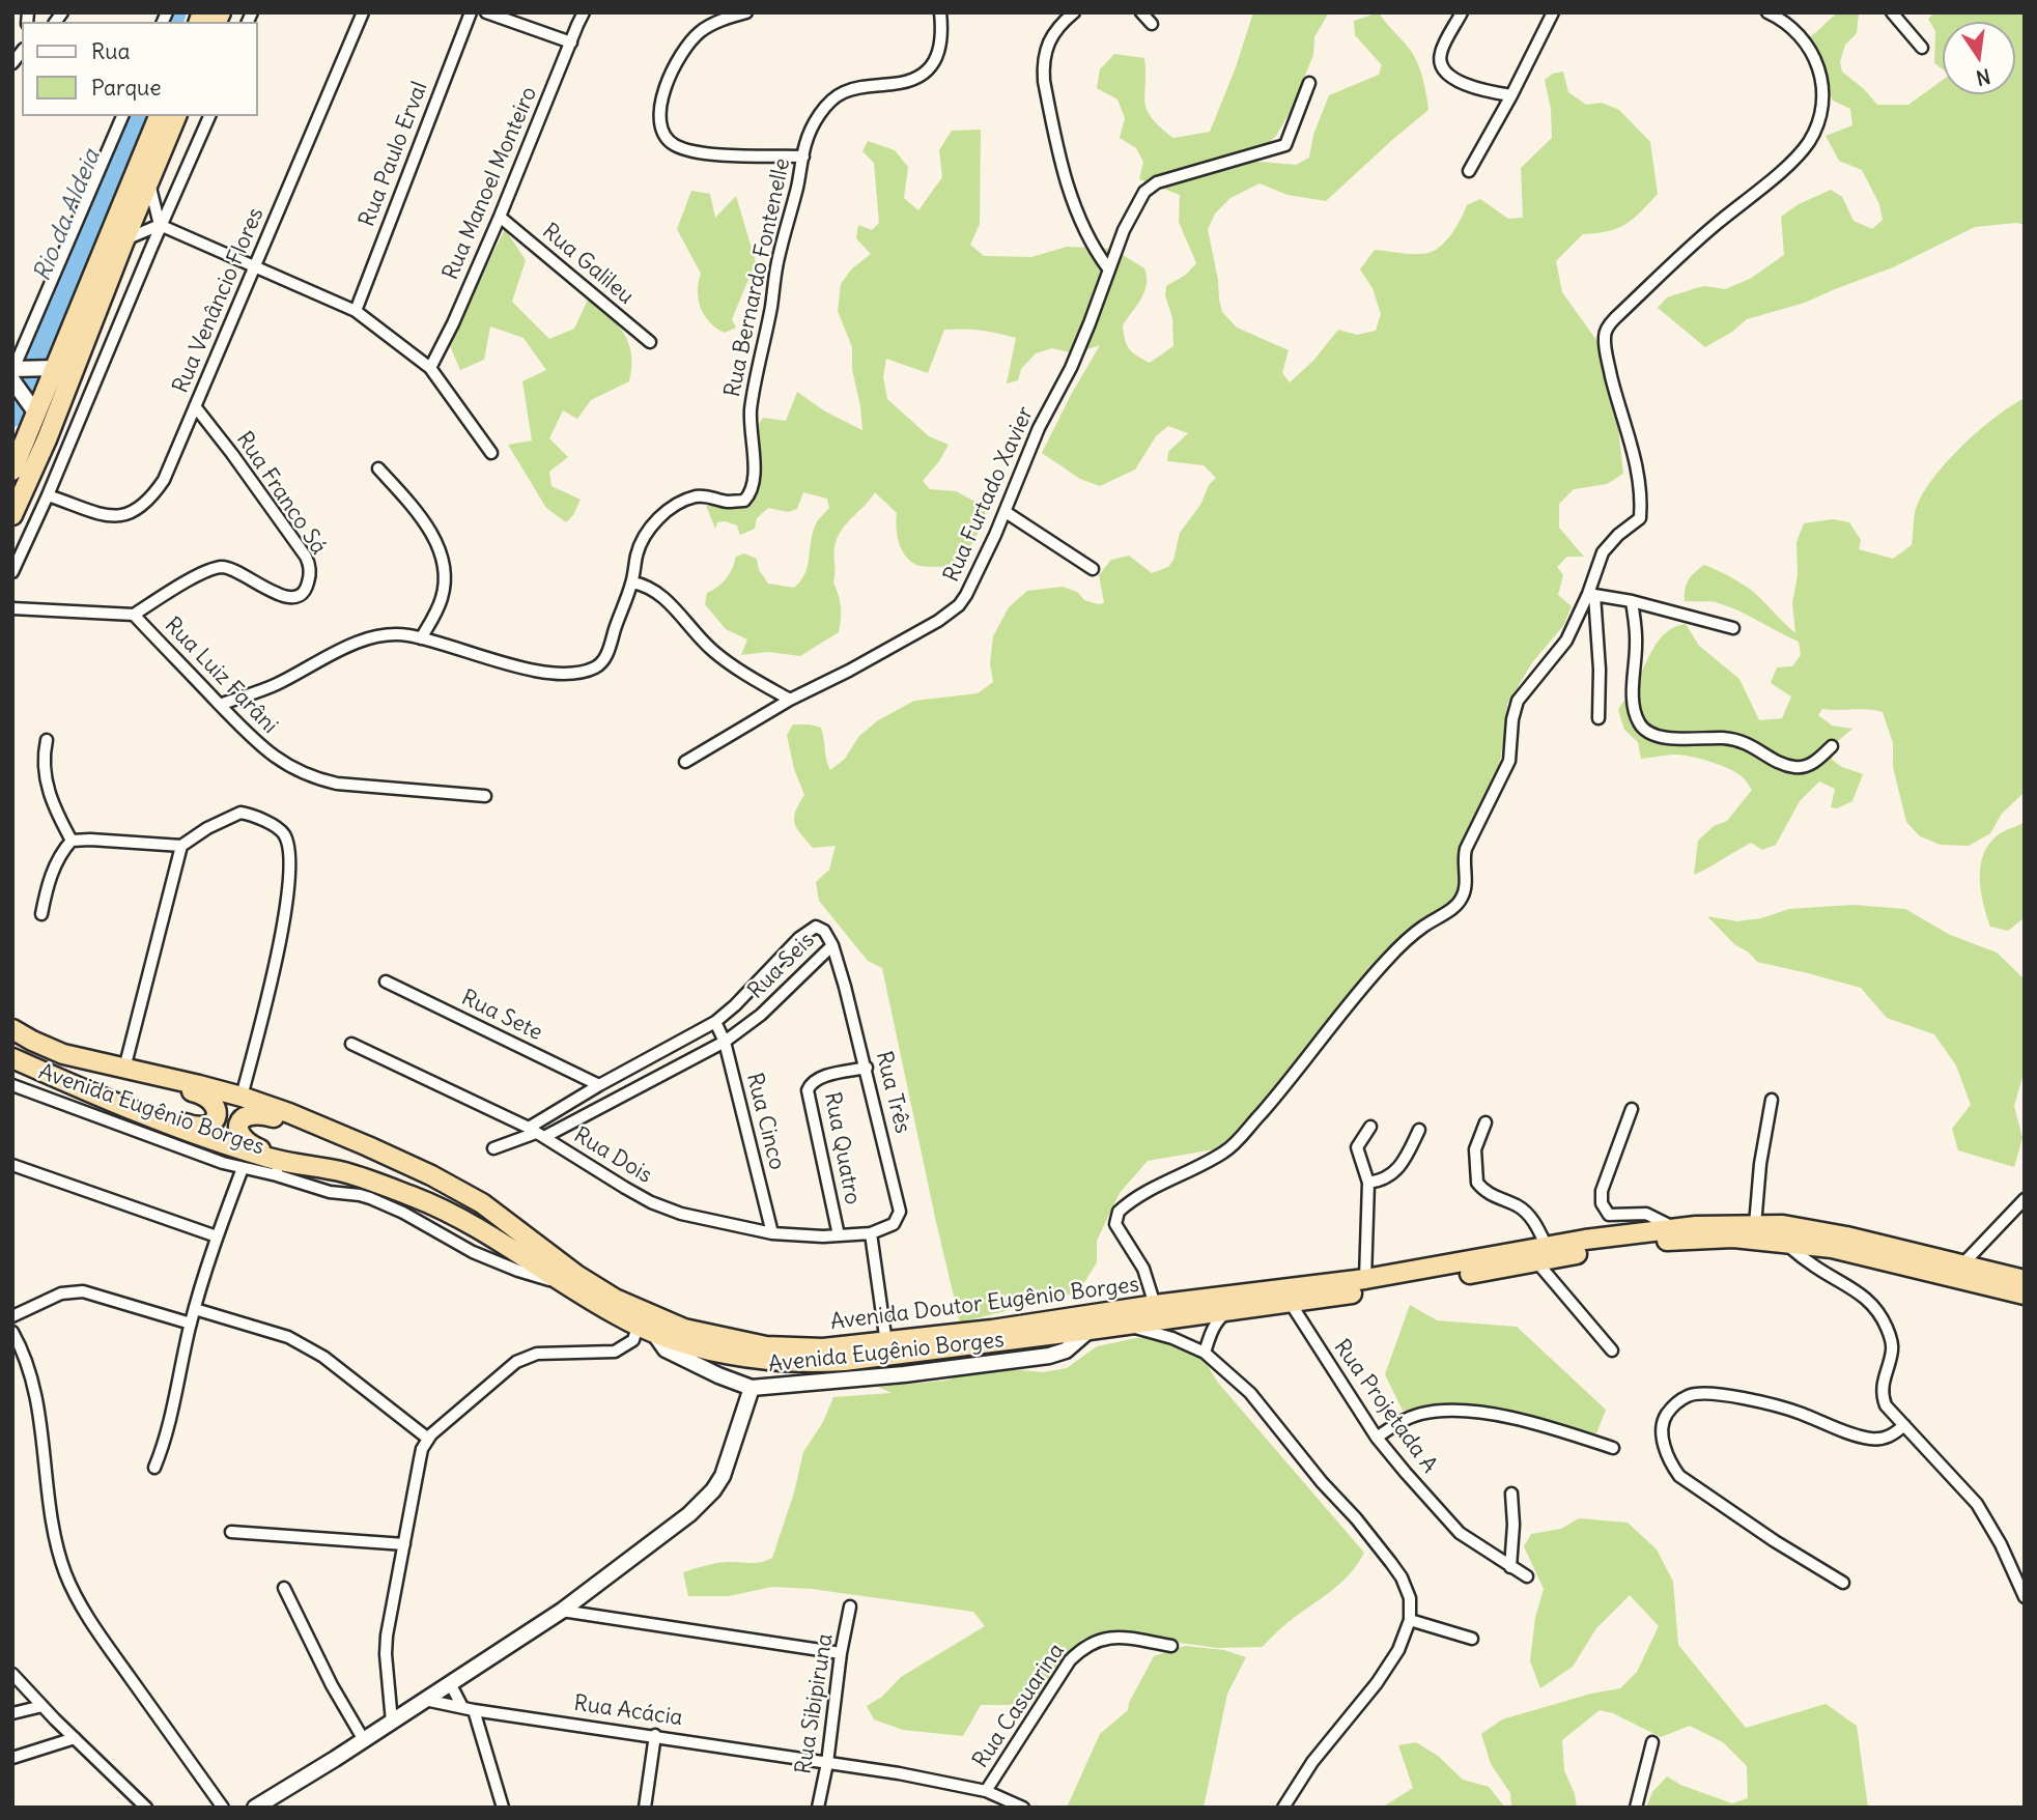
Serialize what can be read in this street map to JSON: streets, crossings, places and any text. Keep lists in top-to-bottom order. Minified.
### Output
{"streets":{"highway":["Avenida Doutor Eugênio Borges"],"main road":["Avenida Eugênio Borges"],"street":["Rua Paulo Erval","Rua Manoel Monteiro","Rua Galileu","Rua Bernardo Fontenelle","Rua Venâncio Flores","Rua Franco Sá","Rua Furtado Xavier","Rua Luiz Farâni","Rua Seis","Rua Sete","Rua Três","Rua Cinco","Rua Quatro","Rua Dois","Rua Projetada A","Rua Sibipiruna","Rua Casuarina","Rua Acácia"]},"crossings":[["Rua Manoel Monteiro","Rua Galileu"],["Rua Bernardo Fontenelle","Rua Luiz Farâni"],["Rua Venâncio Flores","Rua Franco Sá"],["Rua Franco Sá","Rua Luiz Farâni"],["Rua Seis","Rua Sete"],["Rua Seis","Rua Três"],["Rua Seis","Rua Cinco"],["Rua Seis","Rua Dois"],["Rua Três","Rua Quatro"],["Rua Três","Rua Dois"],["Avenida Eugênio Borges","Avenida Doutor Eugênio Borges"],["Rua Cinco","Rua Dois"],["Rua Quatro","Rua Dois"],["Avenida Doutor Eugênio Borges","Rua Projetada A"],["Rua Sibipiruna","Rua Casuarina"],["Rua Sibipiruna","Rua Acácia"],["Rua Casuarina","Rua Acácia"]],"water":["Rio da Aldeia"],"legend":["Rua","Parque"],"north":"bottom"}
